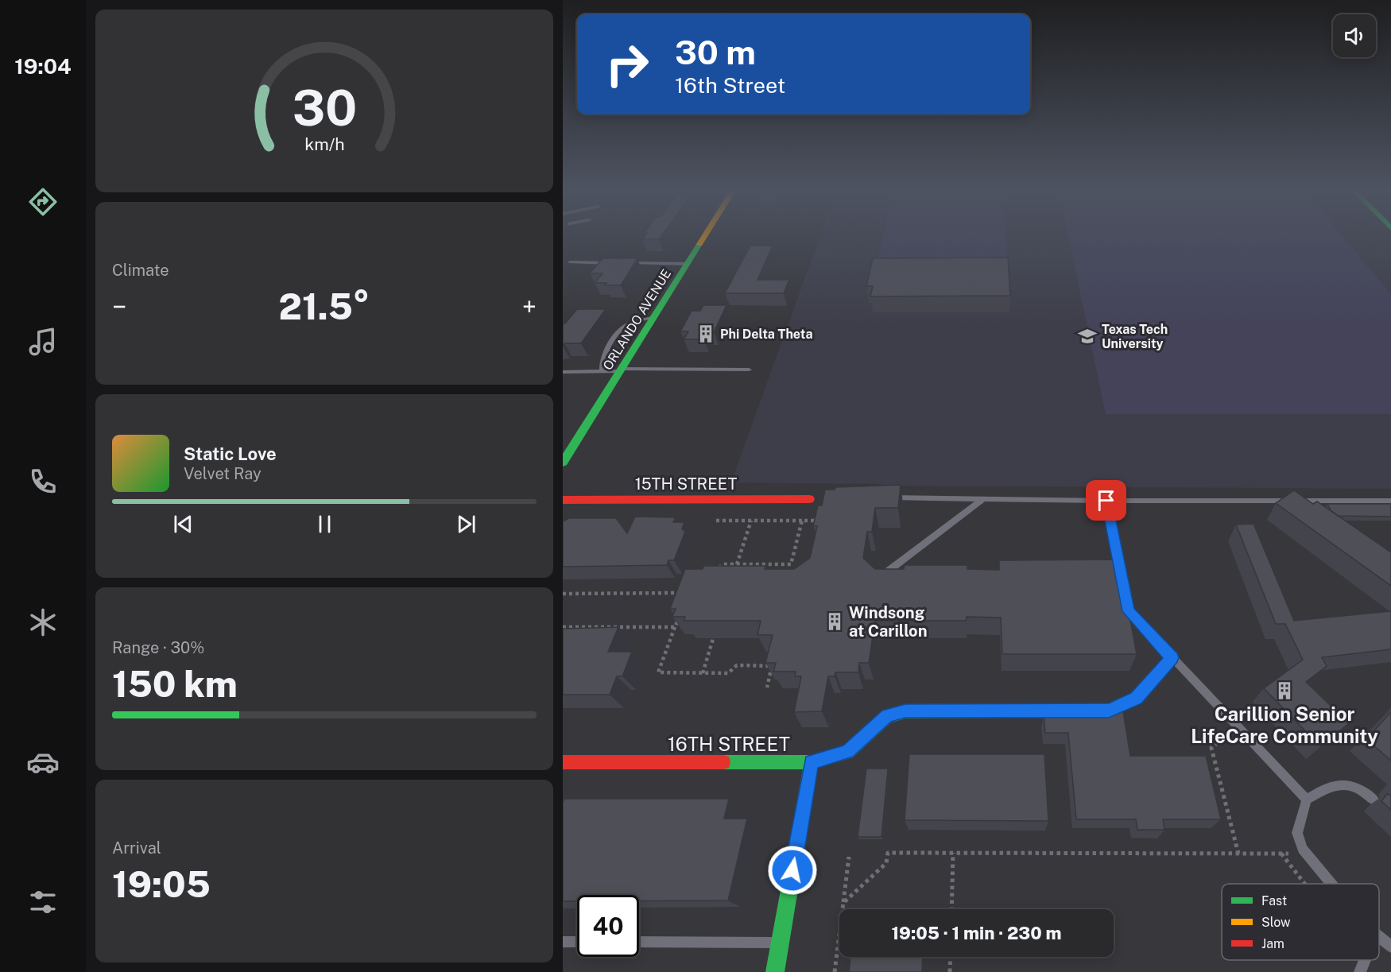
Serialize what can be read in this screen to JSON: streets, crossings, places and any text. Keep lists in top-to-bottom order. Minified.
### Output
{"streets":{"street":["ORLANDO AVENUE","15TH STREET","16TH STREET"]},"places":{"building":["Phi Delta Theta","Windsong at Carillon","Carillion Senior LifeCare Community"],"school or university":["Texas Tech University"]},"legend":["Fast","Slow","Jam"],"page":{"tabs":"19:04","turn":["30 m","16th Street"],"tile":["Climate",["Range · 30%","150 km"],["Arrival","19:05"]],"heat":["−","21.5°","+"],"song":["Static Love","Velvet Ray"],"limit":"40","trip":"19:05 · 1 min · 230 m","gauge":["30","km/h"]}}
